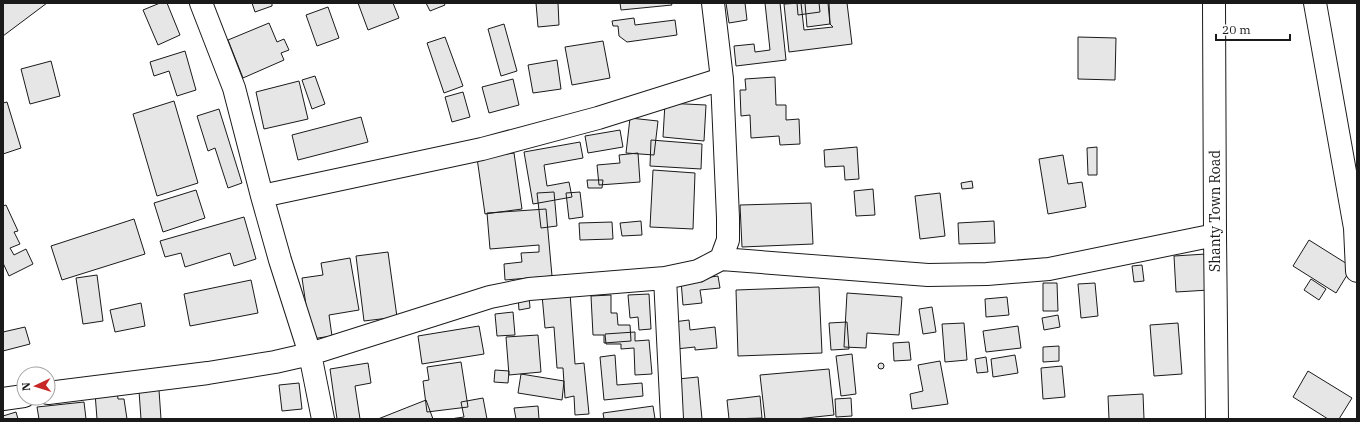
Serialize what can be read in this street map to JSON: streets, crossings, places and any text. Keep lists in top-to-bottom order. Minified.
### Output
{"streets":{"street":["Shanty Town Road"]},"scale_bar":"20 m","north":"left"}
